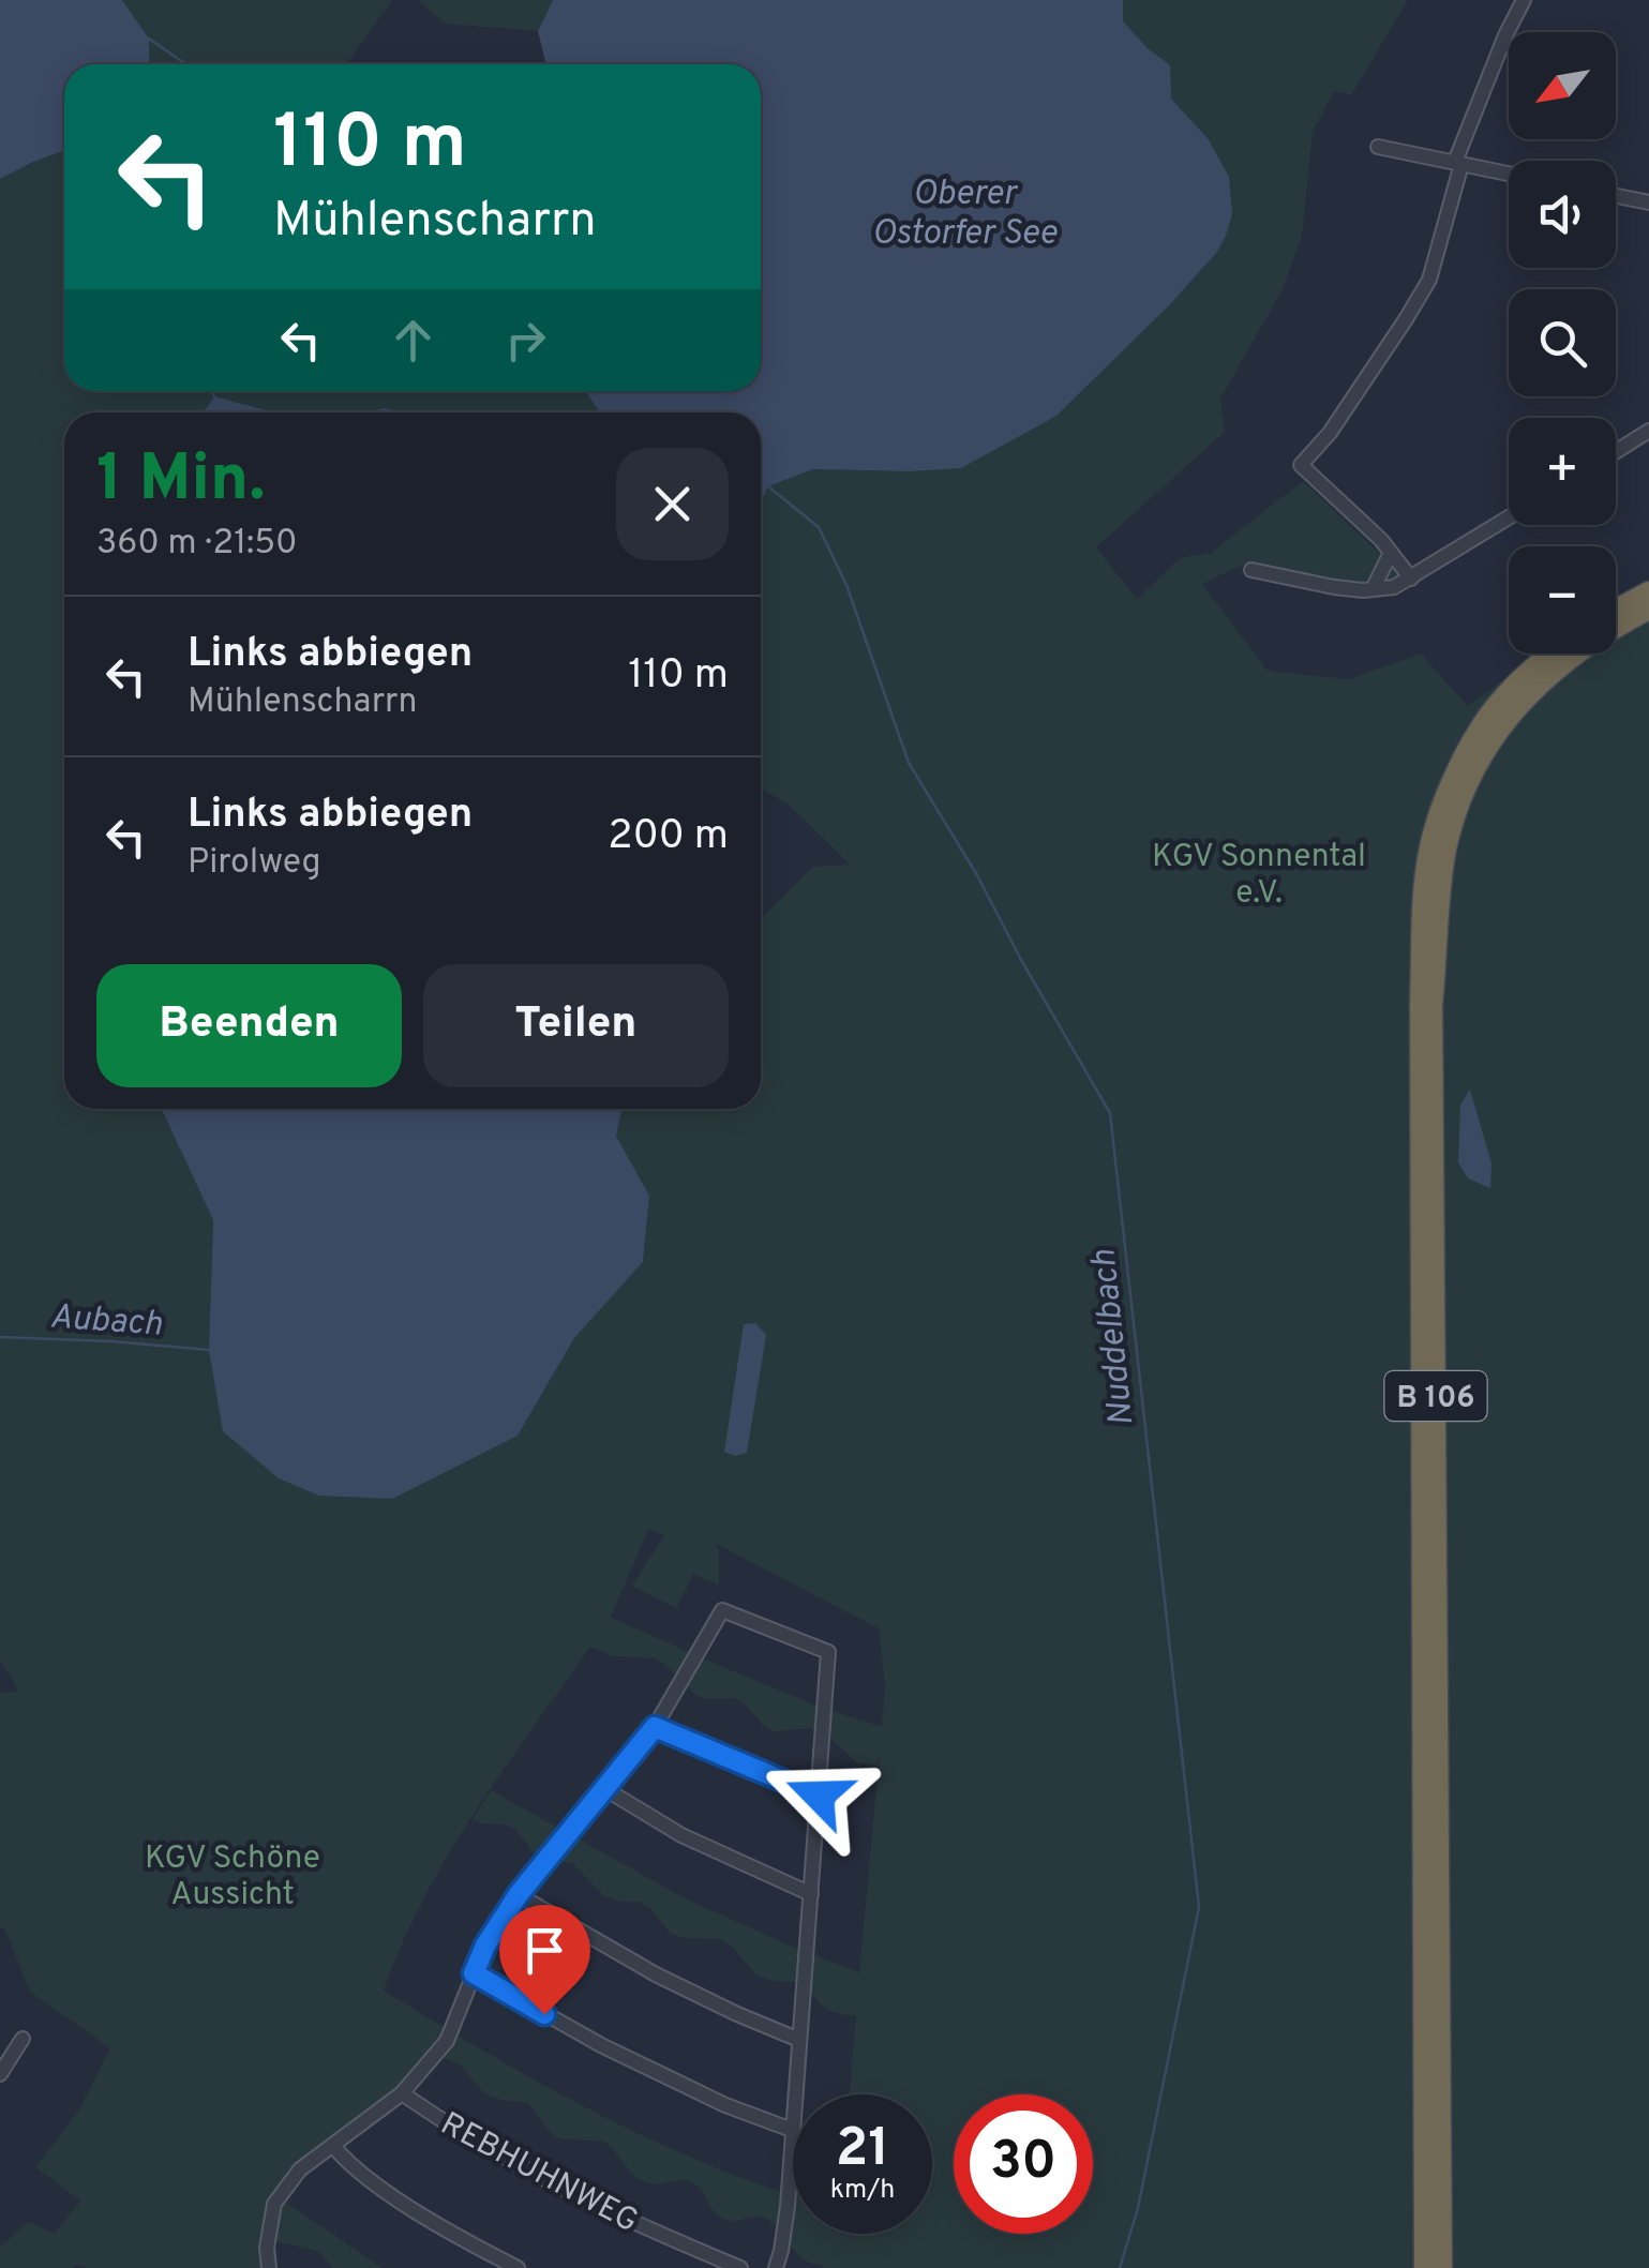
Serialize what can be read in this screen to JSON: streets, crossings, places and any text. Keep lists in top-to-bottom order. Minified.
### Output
{"streets":{"highway":["B 106"],"street":["REBHUHNWEG"]},"water":["Oberer Ostorfer See","Aubach","Nuddelbach"],"parks":["KGV Sonnental e.V.","KGV Schöne Aussicht"],"north":"bottom left","page":{"map_buttons":["+","−"],"turn":["110 m","Mühlenscharrn"],"heading":["1 Min.","360 m · 21:50"],"list":[{"name":"Links abbiegen","note":"Mühlenscharrn","value":"110 m"},{"name":"Links abbiegen","note":"Pirolweg","value":"200 m"}],"buttons":["Beenden","Teilen"],"speed":"21 km/h","limit":"30"}}
